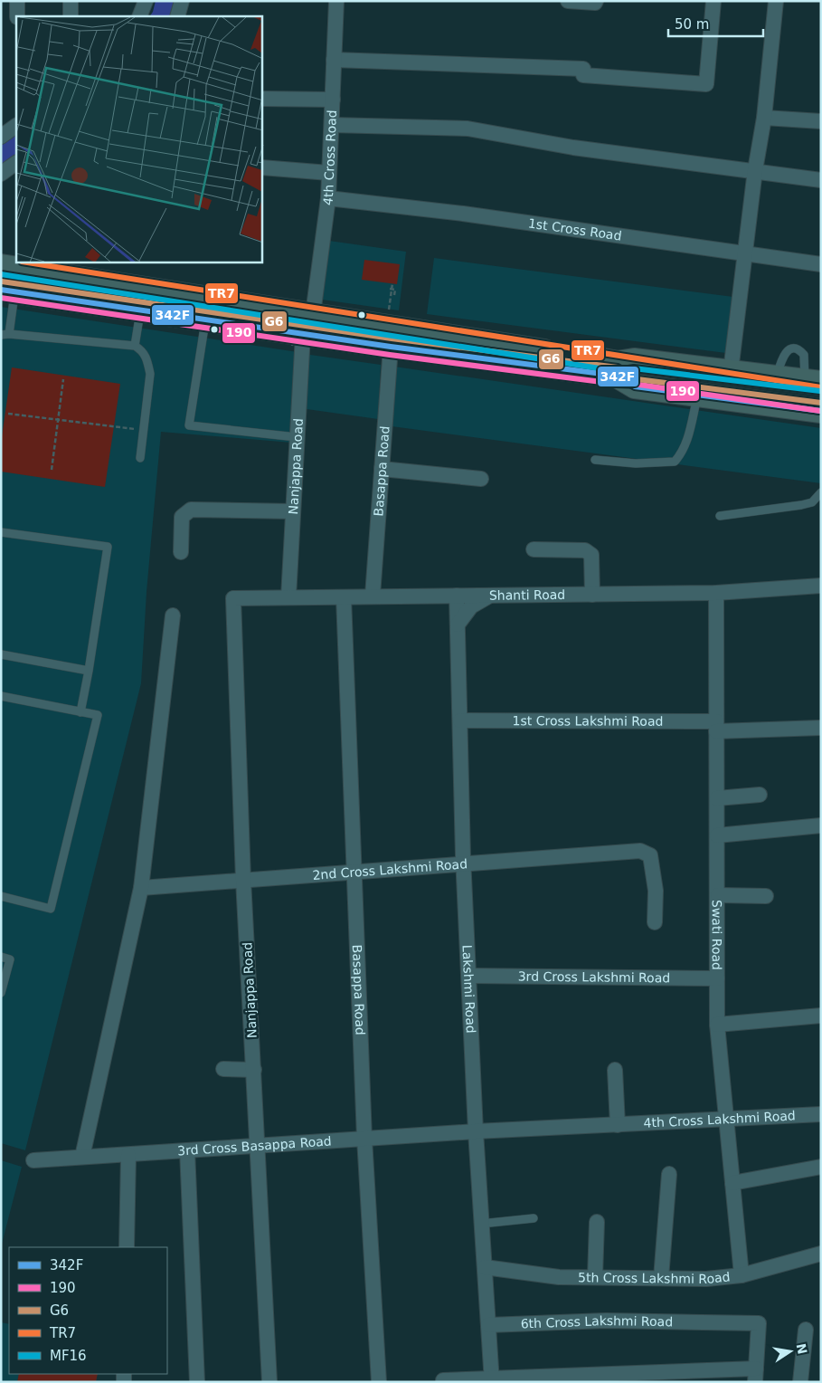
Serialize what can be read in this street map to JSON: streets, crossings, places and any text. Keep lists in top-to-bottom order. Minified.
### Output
{"streets":{"street":["4th Cross Road","1st Cross Road","Nanjappa Road","Basappa Road","Shanti Road","1st Cross Lakshmi Road","2nd Cross Lakshmi Road","Swati Road","3rd Cross Lakshmi Road","Lakshmi Road","4th Cross Lakshmi Road","3rd Cross Basappa Road","5th Cross Lakshmi Road","6th Cross Lakshmi Road"]},"crossings":[["4th Cross Road","1st Cross Road"],["4th Cross Road","Nanjappa Road"],["Nanjappa Road","Shanti Road"],["Nanjappa Road","2nd Cross Lakshmi Road"],["Nanjappa Road","3rd Cross Basappa Road"],["Basappa Road","Shanti Road"],["Basappa Road","2nd Cross Lakshmi Road"],["Basappa Road","3rd Cross Basappa Road"],["Shanti Road","Swati Road"],["Shanti Road","Lakshmi Road"],["1st Cross Lakshmi Road","Swati Road"],["1st Cross Lakshmi Road","Lakshmi Road"],["2nd Cross Lakshmi Road","Lakshmi Road"],["Swati Road","3rd Cross Lakshmi Road"],["Swati Road","4th Cross Lakshmi Road"],["Swati Road","5th Cross Lakshmi Road"],["3rd Cross Lakshmi Road","Lakshmi Road"],["Lakshmi Road","4th Cross Lakshmi Road"],["Lakshmi Road","3rd Cross Basappa Road"],["Lakshmi Road","5th Cross Lakshmi Road"],["Lakshmi Road","6th Cross Lakshmi Road"],["4th Cross Lakshmi Road","3rd Cross Basappa Road"]],"lines":["transit line TR7","transit line MF16","transit line G6","transit line 342F","transit line 190"],"legend":["342F","190","G6","TR7","MF16"],"scale_bar":"50 m","north":"right"}
